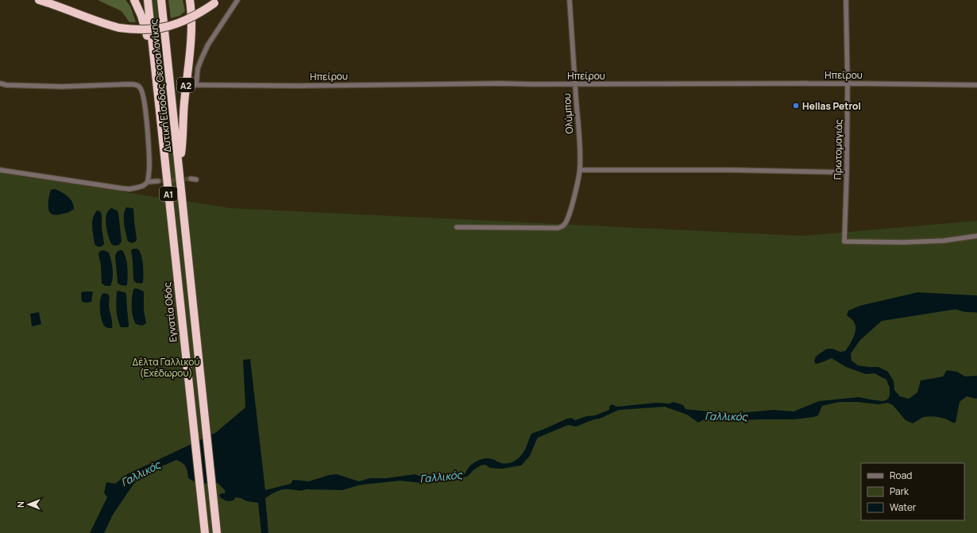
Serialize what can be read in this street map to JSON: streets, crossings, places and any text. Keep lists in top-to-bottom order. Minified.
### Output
{"streets":{"highway":["Α2","Δυτική Είσοδος Θεσσαλονίκης","Α1","Εγνατία Οδός"],"street":["Ηπείρου","Ολύμπου","Πρωτομαγιάς"]},"crossings":[["Ηπείρου","Ολύμπου"],["Ηπείρου","Πρωτομαγιάς"],["Α2","Δυτική Είσοδος Θεσσαλονίκης"],["Α2","Α1"],["Δυτική Είσοδος Θεσσαλονίκης","Α1"],["Δυτική Είσοδος Θεσσαλονίκης","Εγνατία Οδός"]],"water":["Γαλλικός"],"parks":["Δέλτα Γαλλικού (Εχέδωρου)"],"places":["Hellas Petrol"],"legend":["Road","Park","Water"],"north":"left"}
